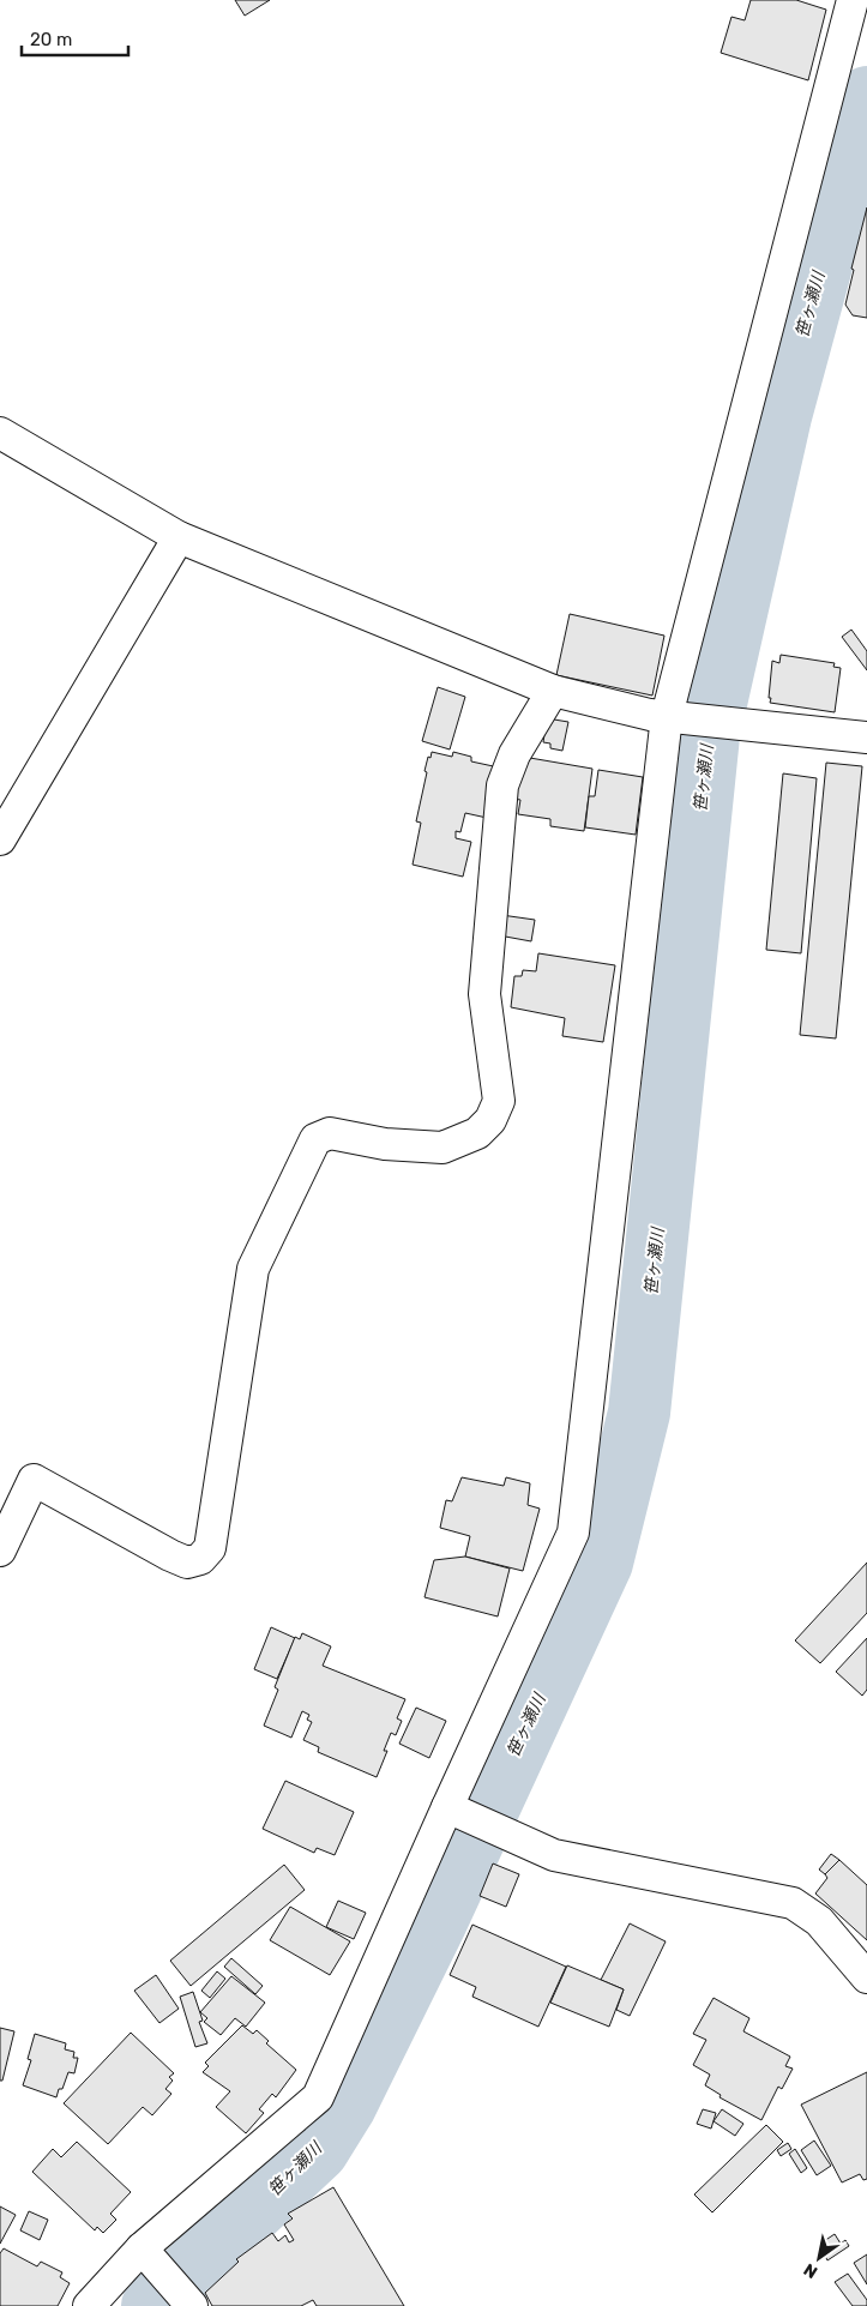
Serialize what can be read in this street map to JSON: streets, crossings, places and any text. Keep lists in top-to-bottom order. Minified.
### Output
{"water":["笹ヶ瀬川"],"scale_bar":"20 m","north":"bottom left"}
